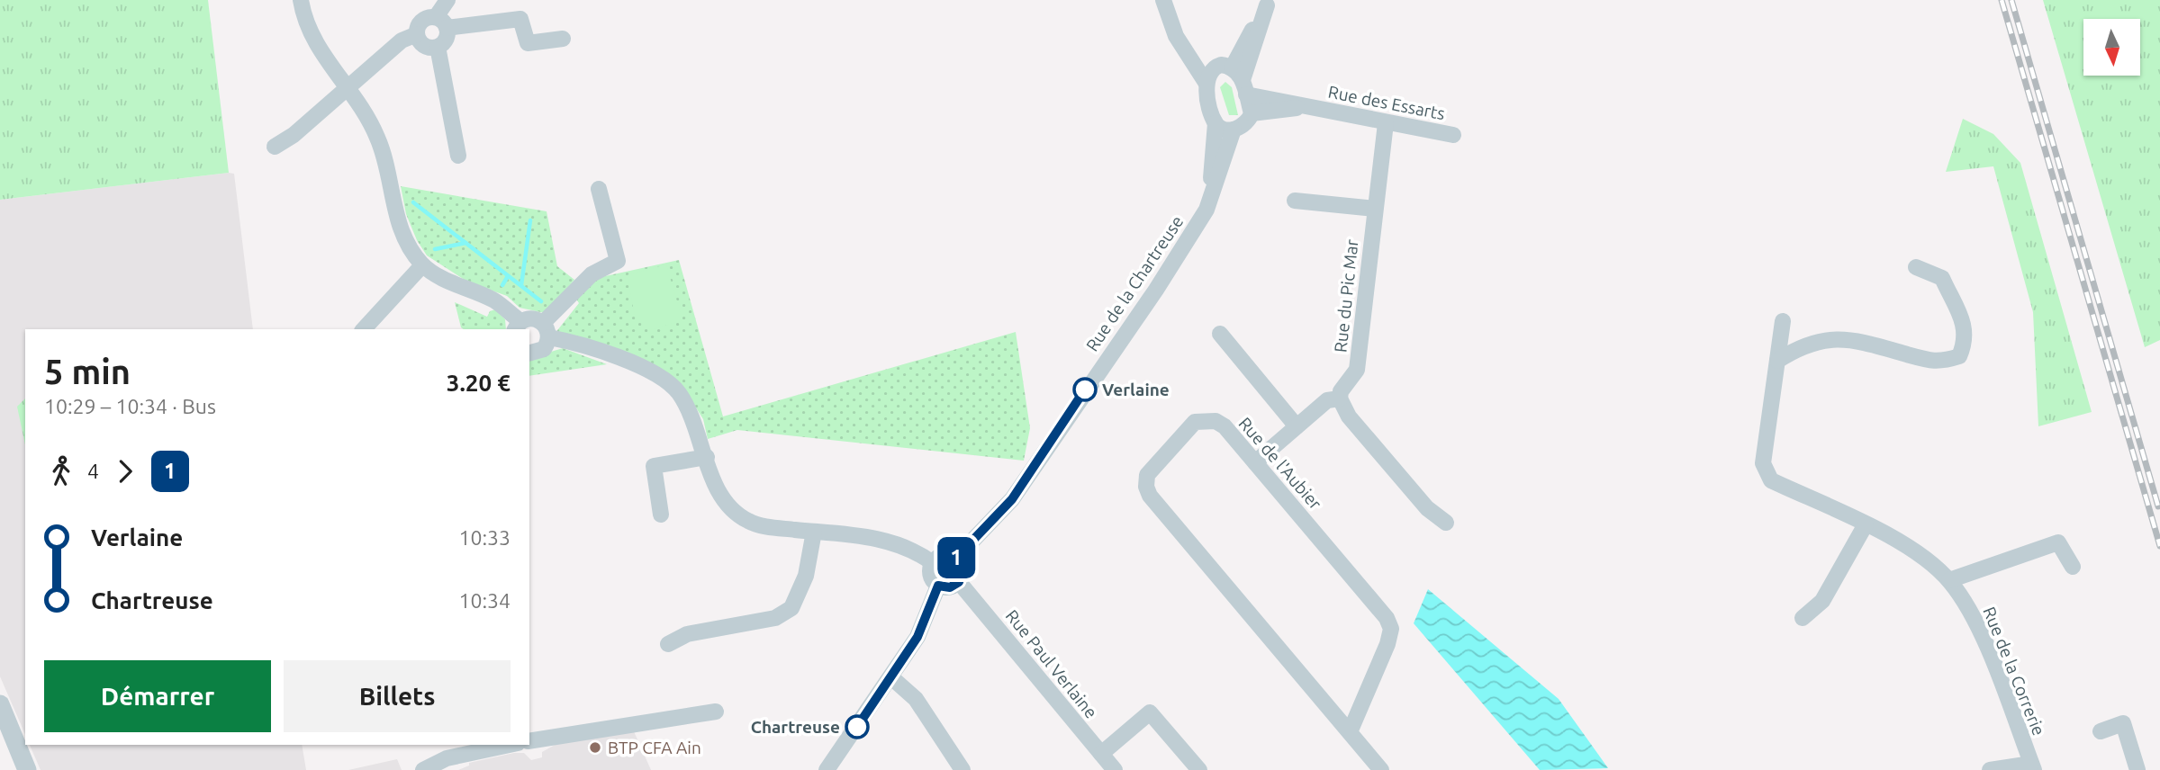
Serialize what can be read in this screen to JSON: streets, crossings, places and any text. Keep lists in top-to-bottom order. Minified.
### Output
{"streets":{"street":["Rue des Essarts","Rue de la Chartreuse","Rue du Pic Mar","Rue de l'Aubier","Rue Paul Verlaine","Rue de la Correrie"]},"crossings":[["Rue des Essarts","Rue du Pic Mar"],["Rue de la Chartreuse","Rue Paul Verlaine"]],"places":["Verlaine","Chartreuse","BTP CFA Ain"],"lines":["bus line 1"],"north":"bottom","page":{"on_map":"1","heading":["5 min","10:29 – 10:34 · Bus","3.20 €"],"legs":["4","1"],"list":[{"name":"Verlaine","value":"10:33"},{"name":"Chartreuse","value":"10:34"}],"buttons":["Démarrer","Billets"]}}
